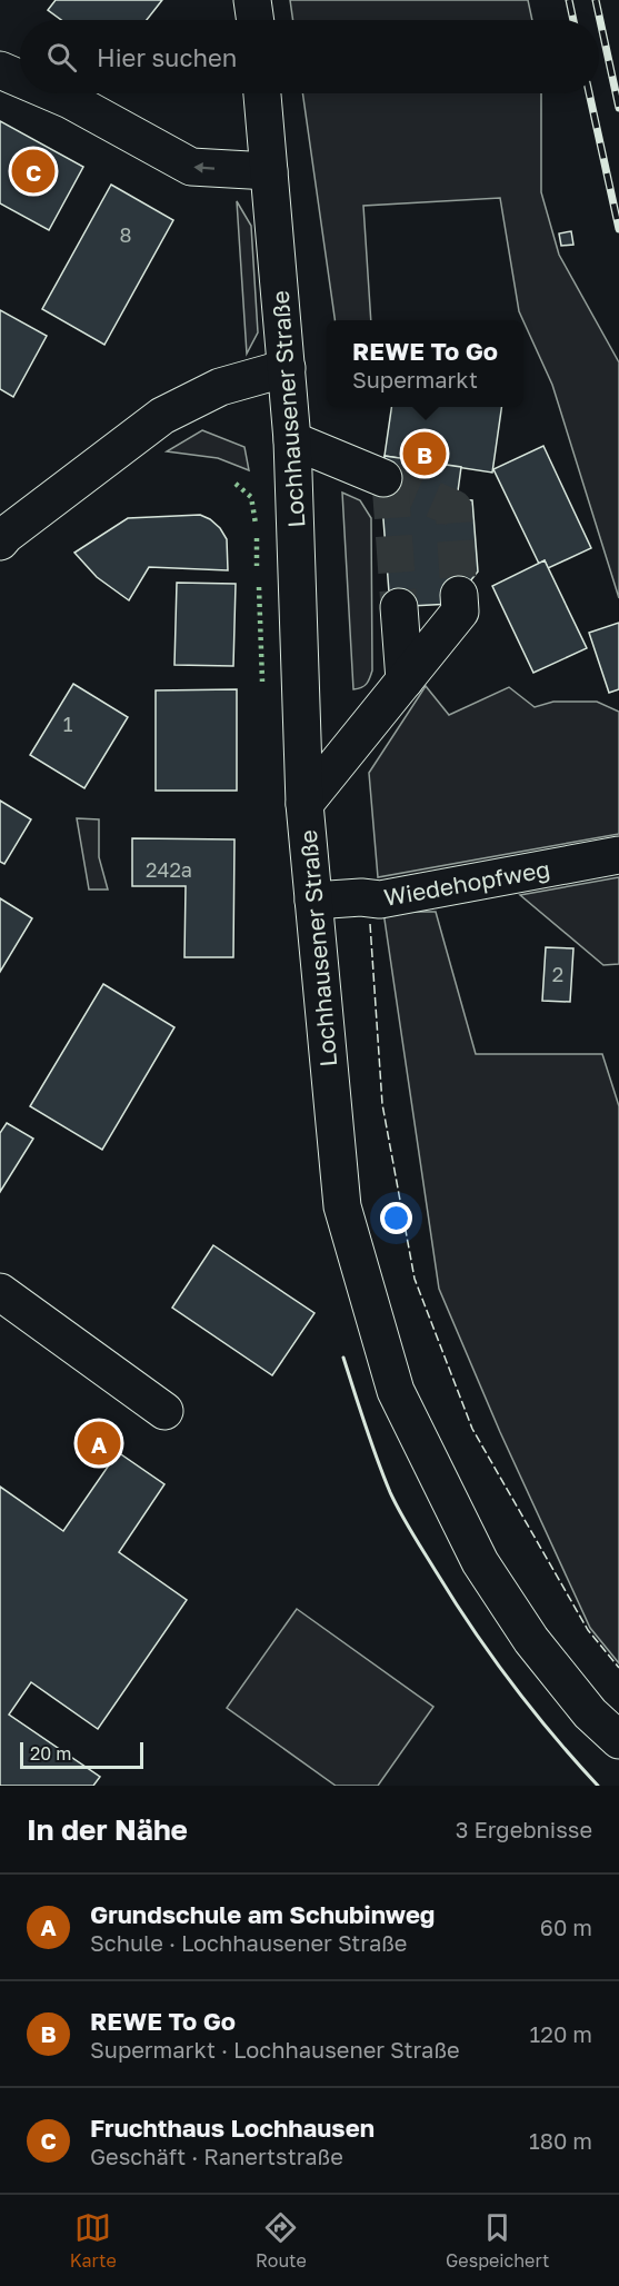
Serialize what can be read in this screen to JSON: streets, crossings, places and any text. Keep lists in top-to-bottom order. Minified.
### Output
{"streets":{"main road":["Lochhausener Straße","Wiedehopfweg"]},"crossings":[["Lochhausener Straße","Wiedehopfweg"]],"house_numbers":["8","1","242a","2"],"scale_bar":"20 m","page":{"search":"Hier suchen","pins":["C","B","A"],"popup":["REWE To Go","Supermarkt"],"scale":"20 m","heading":["In der Nähe","3 Ergebnisse"],"list":[{"mark":"A","name":"Grundschule am Schubinweg","note":"Schule · Lochhausener Straße","value":"60 m"},{"mark":"B","name":"REWE To Go","note":"Supermarkt · Lochhausener Straße","value":"120 m"},{"mark":"C","name":"Fruchthaus Lochhausen","note":"Geschäft · Ranertstraße","value":"180 m"}],"nav":["Karte","Route","Gespeichert"]}}
